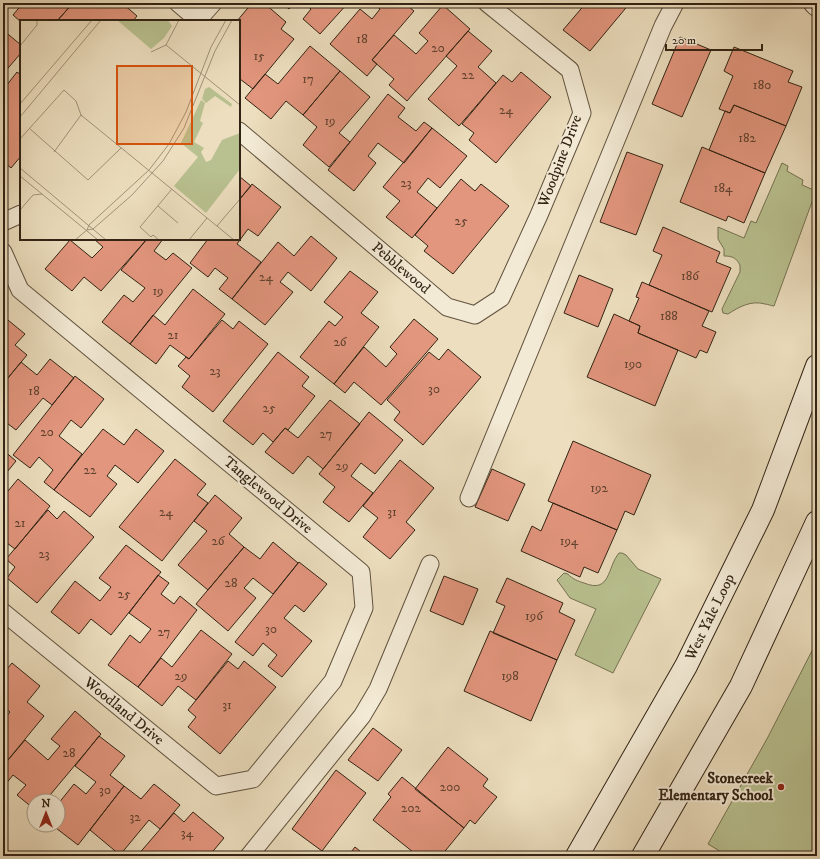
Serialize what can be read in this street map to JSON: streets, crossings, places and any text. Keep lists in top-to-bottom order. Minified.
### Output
{"streets":{"main road":["West Yale Loop"],"lane":["Woodpine Drive","Pebblewood","Tanglewood Drive","Woodland Drive"]},"crossings":[["Woodpine Drive","Pebblewood"],["Tanglewood Drive","Woodland Drive"]],"places":["Stonecreek Elementary School"],"house_numbers":["18","20","15","22","17","180","24","19","182","23","184","25","186","24","19","188","21","26","190","23","30","18","25","20","27","29","22","192","24","31","21","26","194","23","28","25","196","30","27","29","198","31","28","200","30","202","32","34"],"scale_bar":"20 m","north":"top"}
